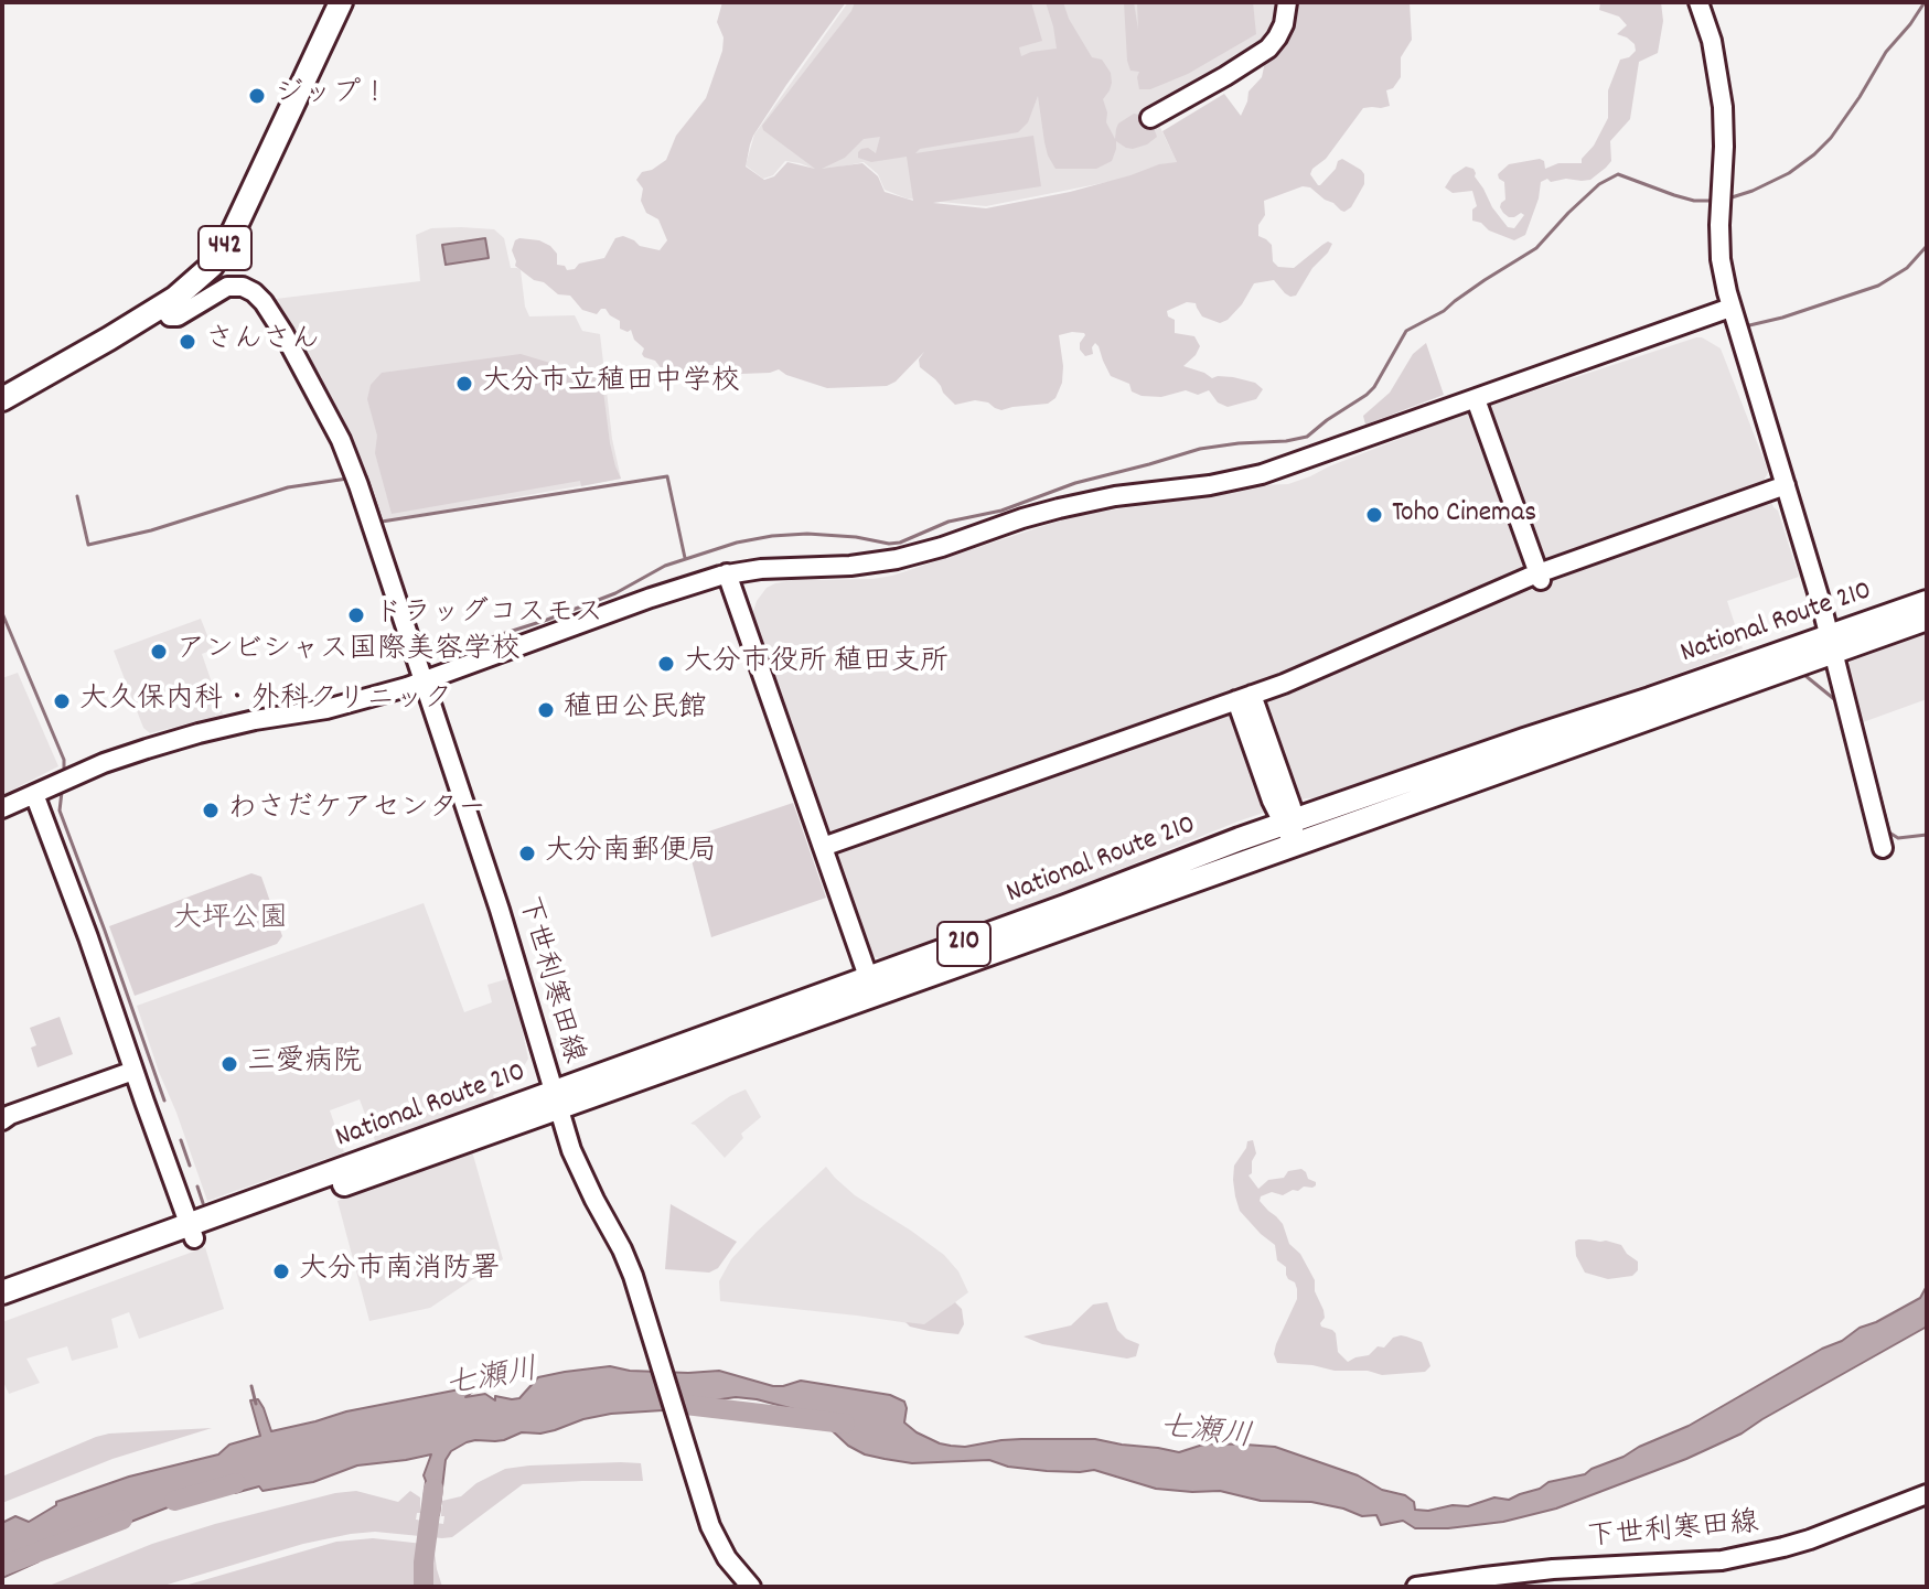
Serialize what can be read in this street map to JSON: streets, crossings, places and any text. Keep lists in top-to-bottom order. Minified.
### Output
{"streets":{"highway":["442","National Route 210","210"],"street":["下世利寒田線"]},"crossings":[["442","下世利寒田線"],["National Route 210","下世利寒田線"]],"water":["七瀬川"],"parks":["大坪公園"],"places":["ジップ！","さんさん","大分市立稙田中学校","Toho Cinemas","ドラッグコスモス","アンビシャス国際美容学校","大分市役所 稙田支所","大久保内科・外科クリニック","稙田公民館","わさだケアセンター","大分南郵便局","三愛病院","大分市南消防署"]}
